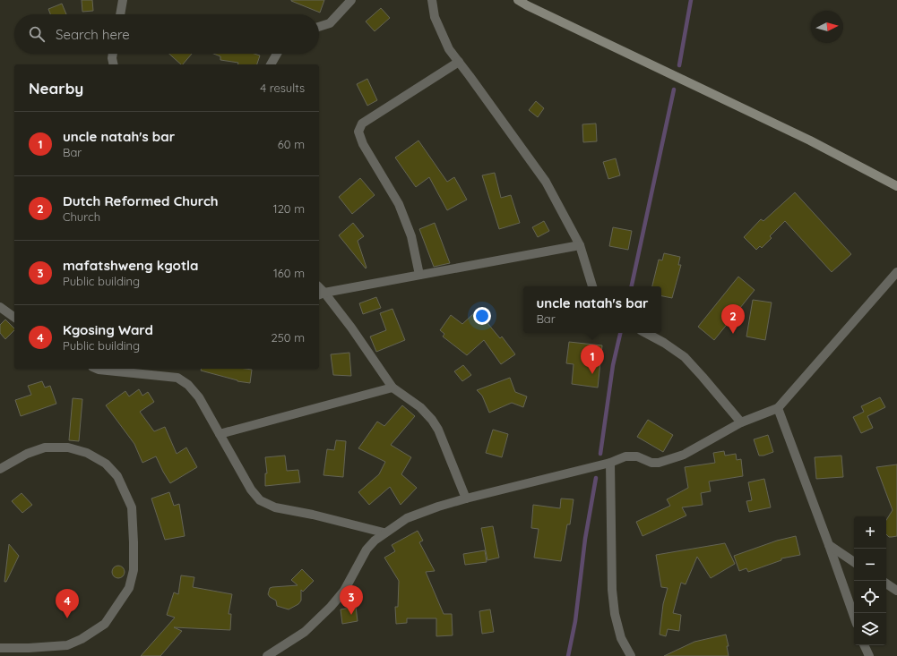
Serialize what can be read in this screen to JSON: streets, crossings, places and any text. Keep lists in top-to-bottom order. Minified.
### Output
{"north":"right","page":{"search":"Search here","heading":["Nearby","4 results"],"list":[{"mark":"1","name":"uncle natah's bar","note":"Bar","value":"60 m"},{"mark":"2","name":"Dutch Reformed Church","note":"Church","value":"120 m"},{"mark":"3","name":"mafatshweng kgotla","note":"Public building","value":"160 m"},{"mark":"4","name":"Kgosing Ward","note":"Public building","value":"250 m"}],"popup":["uncle natah's bar","Bar"],"pins":["2","1","3","4"],"map_buttons":["+","−"]}}
